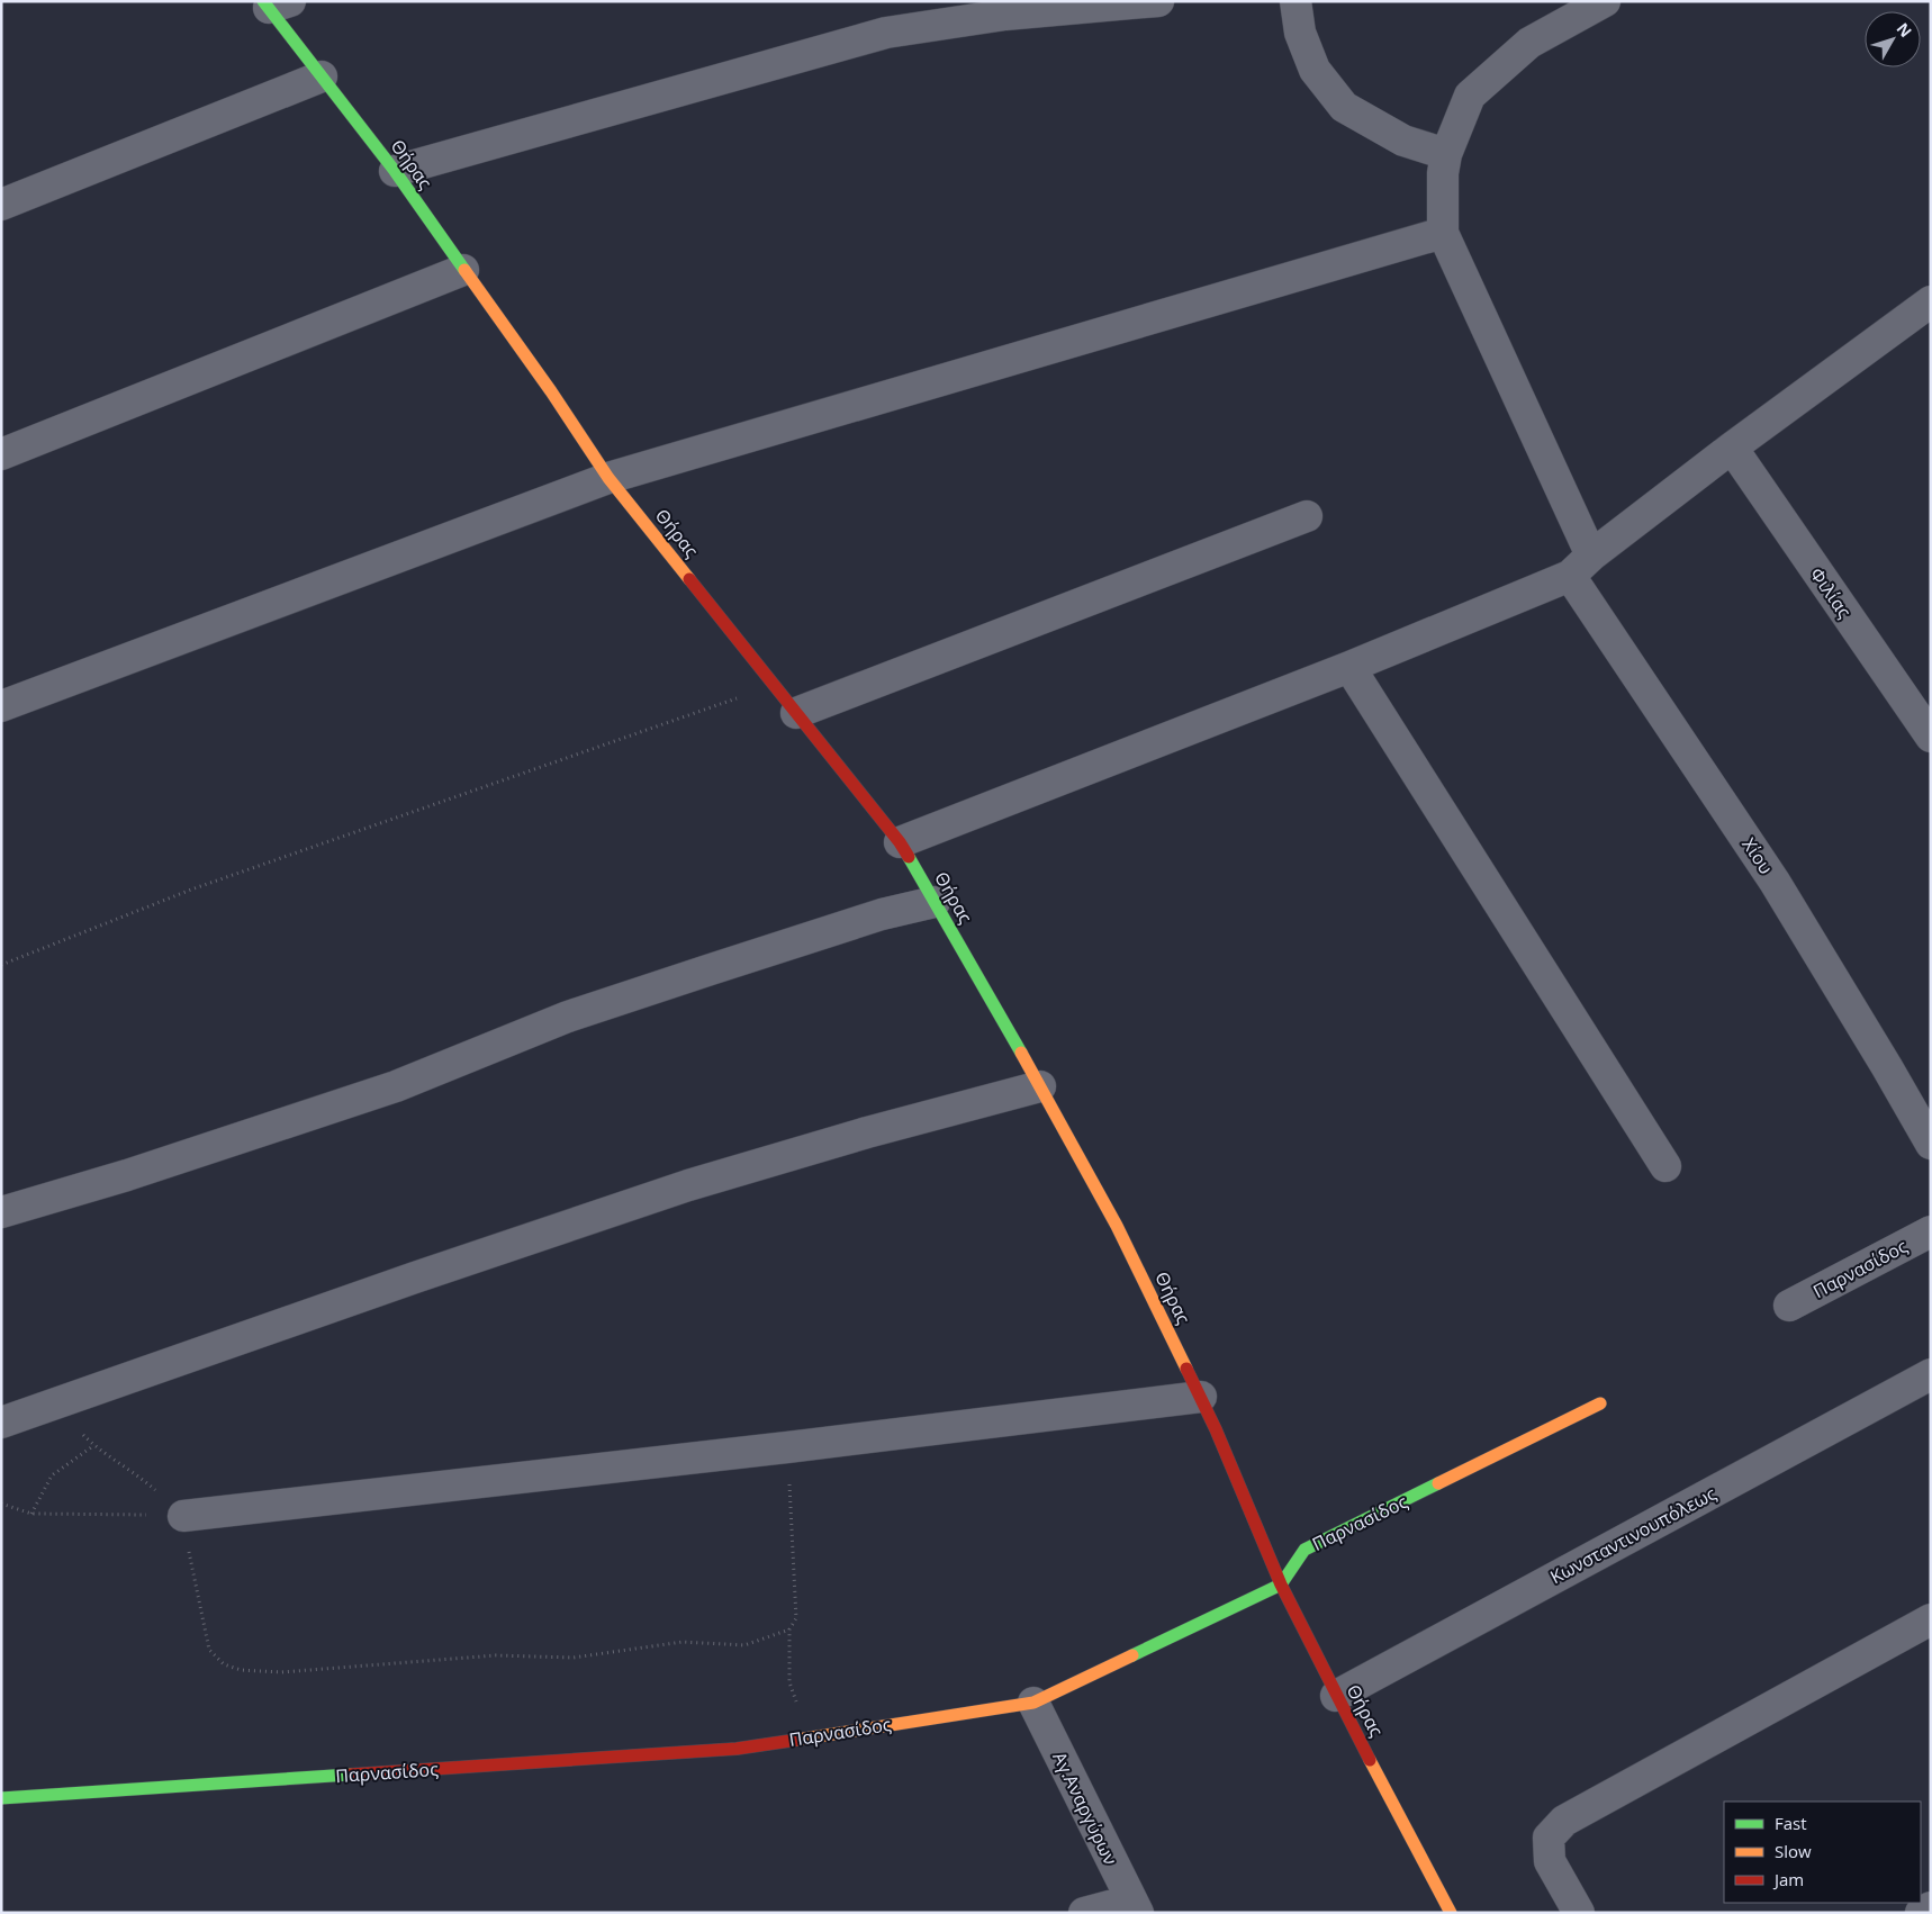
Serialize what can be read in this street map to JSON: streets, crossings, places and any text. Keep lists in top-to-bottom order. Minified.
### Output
{"streets":{"street":["Θήρας","Φιλίας","Χίου","Παρνασίδος","Κωνσταντινουπόλεως","Αγ.Αναργύρων"]},"crossings":[["Θήρας","Παρνασίδος"],["Θήρας","Κωνσταντινουπόλεως"],["Παρνασίδος","Αγ.Αναργύρων"]],"legend":["Fast","Slow","Jam"],"north":"top right"}
